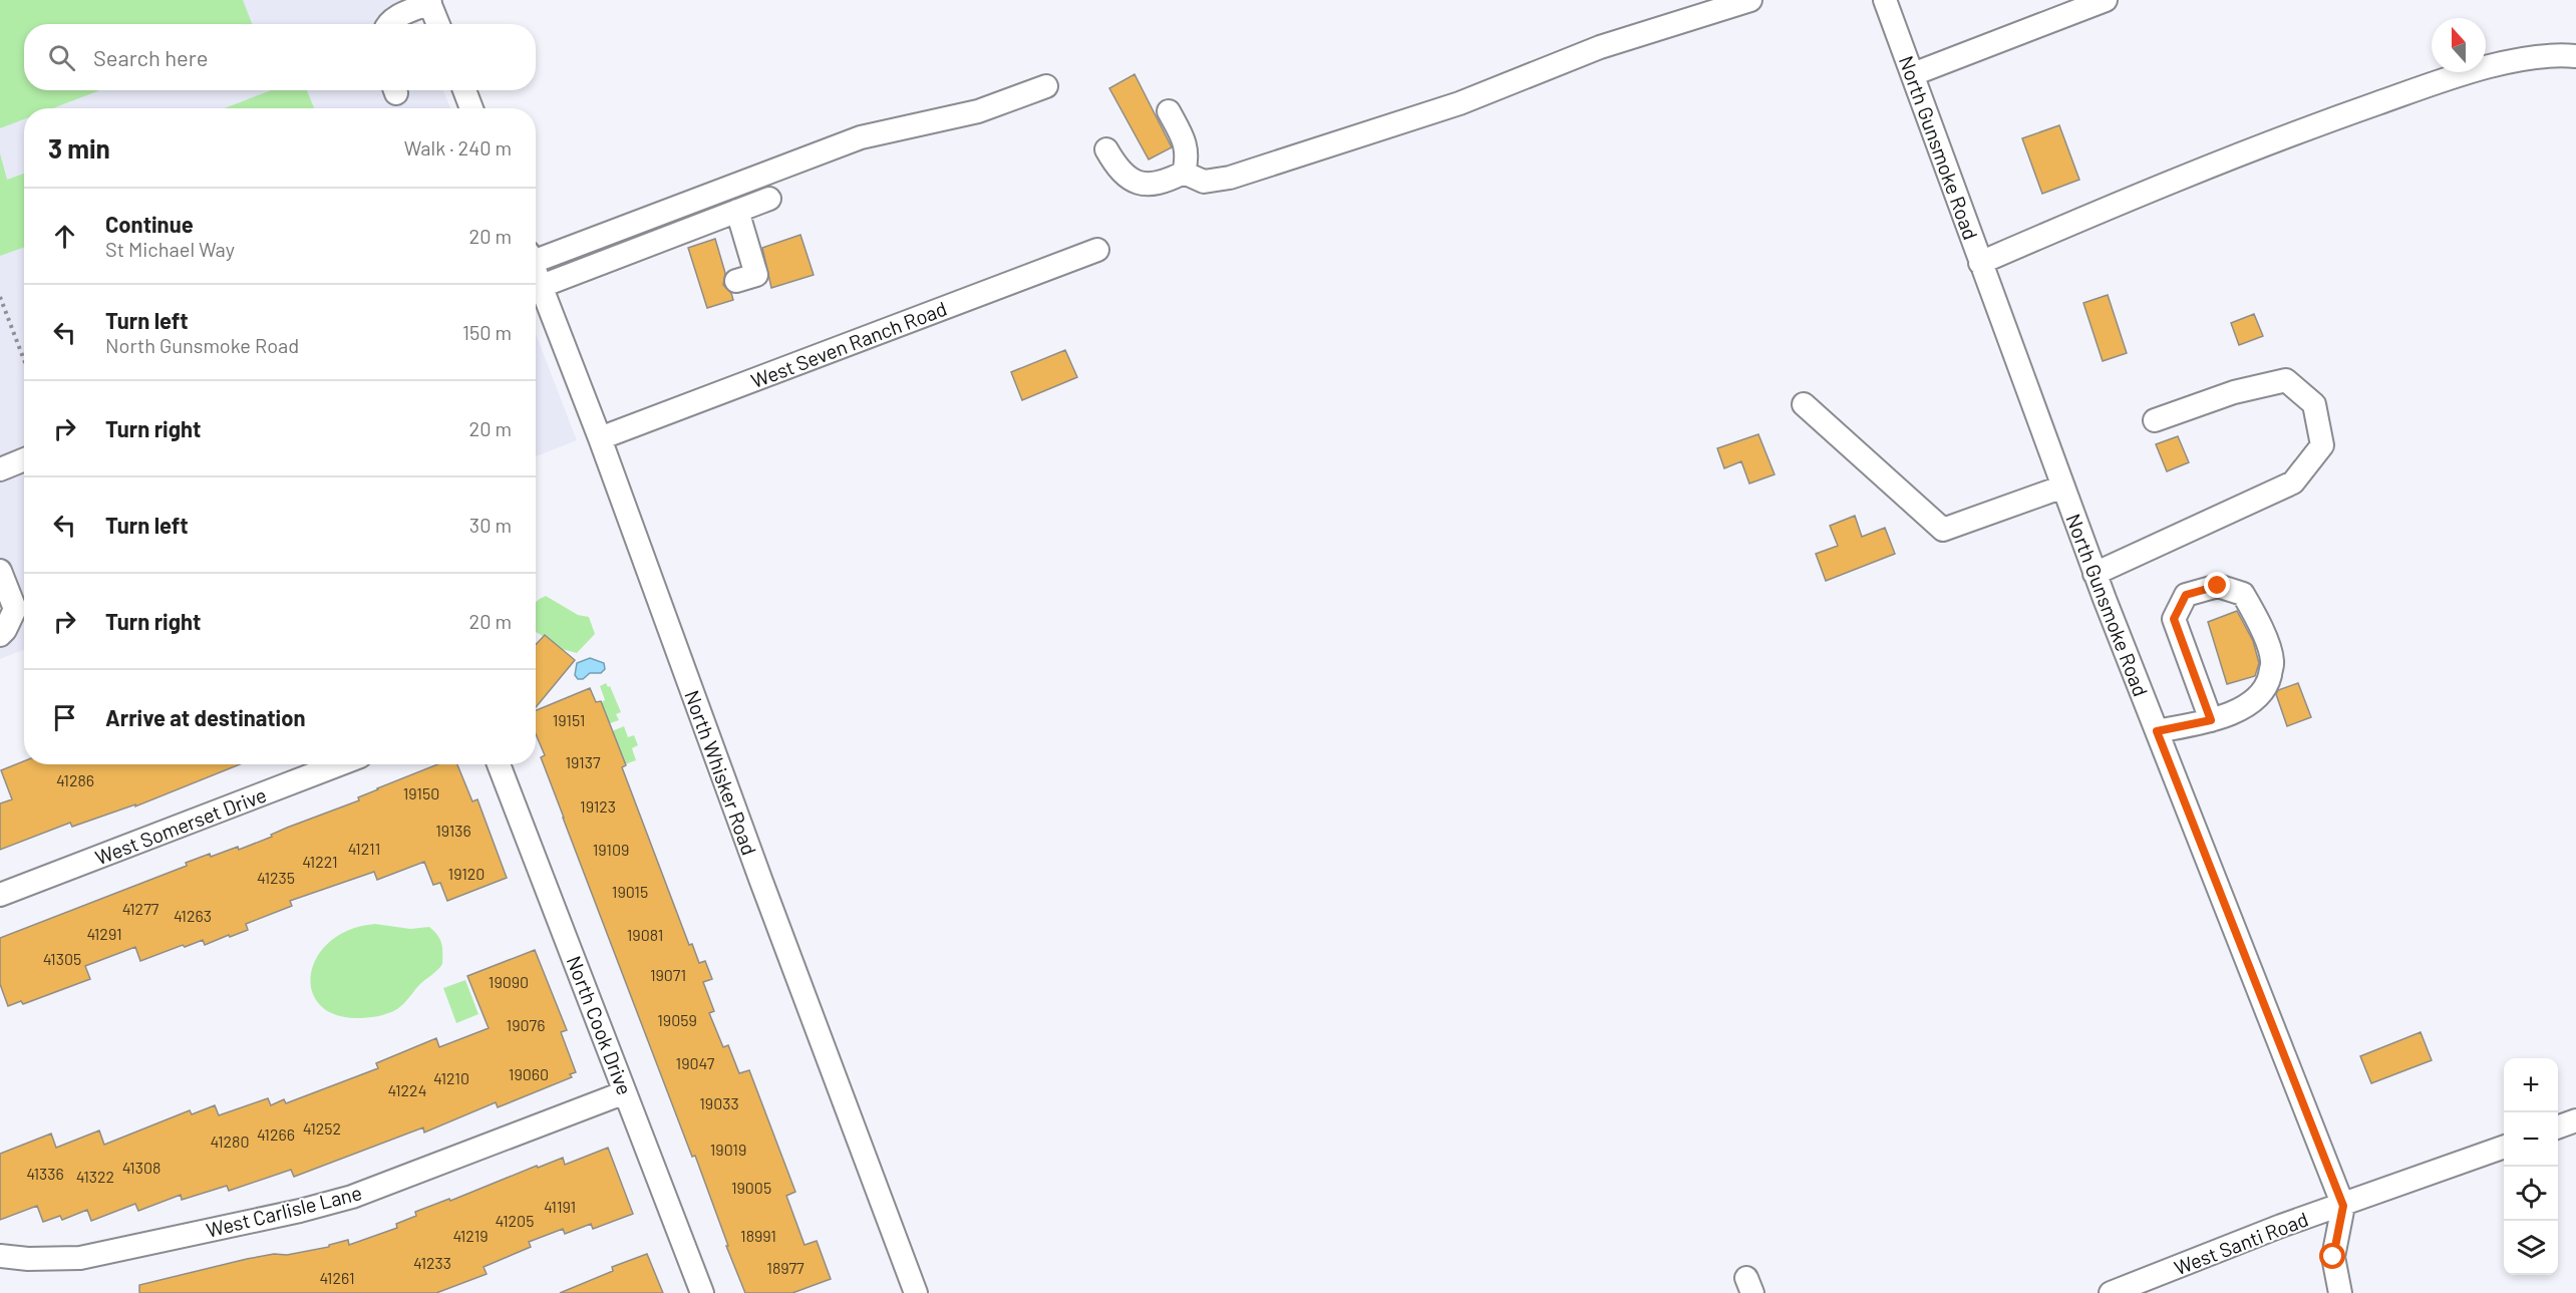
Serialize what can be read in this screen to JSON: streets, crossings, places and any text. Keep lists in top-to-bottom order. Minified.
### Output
{"streets":{"street":["North Gunsmoke Road","West Seven Ranch Road","North Whisker Road","West Somerset Drive","North Cook Drive","West Carlisle Lane","West Santi Road"]},"crossings":[["North Gunsmoke Road","West Santi Road"],["West Seven Ranch Road","North Whisker Road"],["North Cook Drive","West Carlisle Lane"]],"house_numbers":["19151","19137","41286","19150","19123","19136","41211","19109","41221","19120","41235","19015","41277","41263","41291","19081","41305","19071","19090","19059","19076","19047","19060","41210","41224","19033","41252","41266","41280","19019","41308","41336","41322","19005","41191","41205","41219","18991","41233","18977","41261"],"north":"top","page":{"search":"Search here","heading":["3 min","Walk · 240 m"],"list":[["Continue","St Michael Way","20 m"],["Turn left","North Gunsmoke Road","150 m"],["Turn right","20 m"],["Turn left","30 m"],["Turn right","20 m"],"Arrive at destination"],"map_buttons":["+","−"]}}
